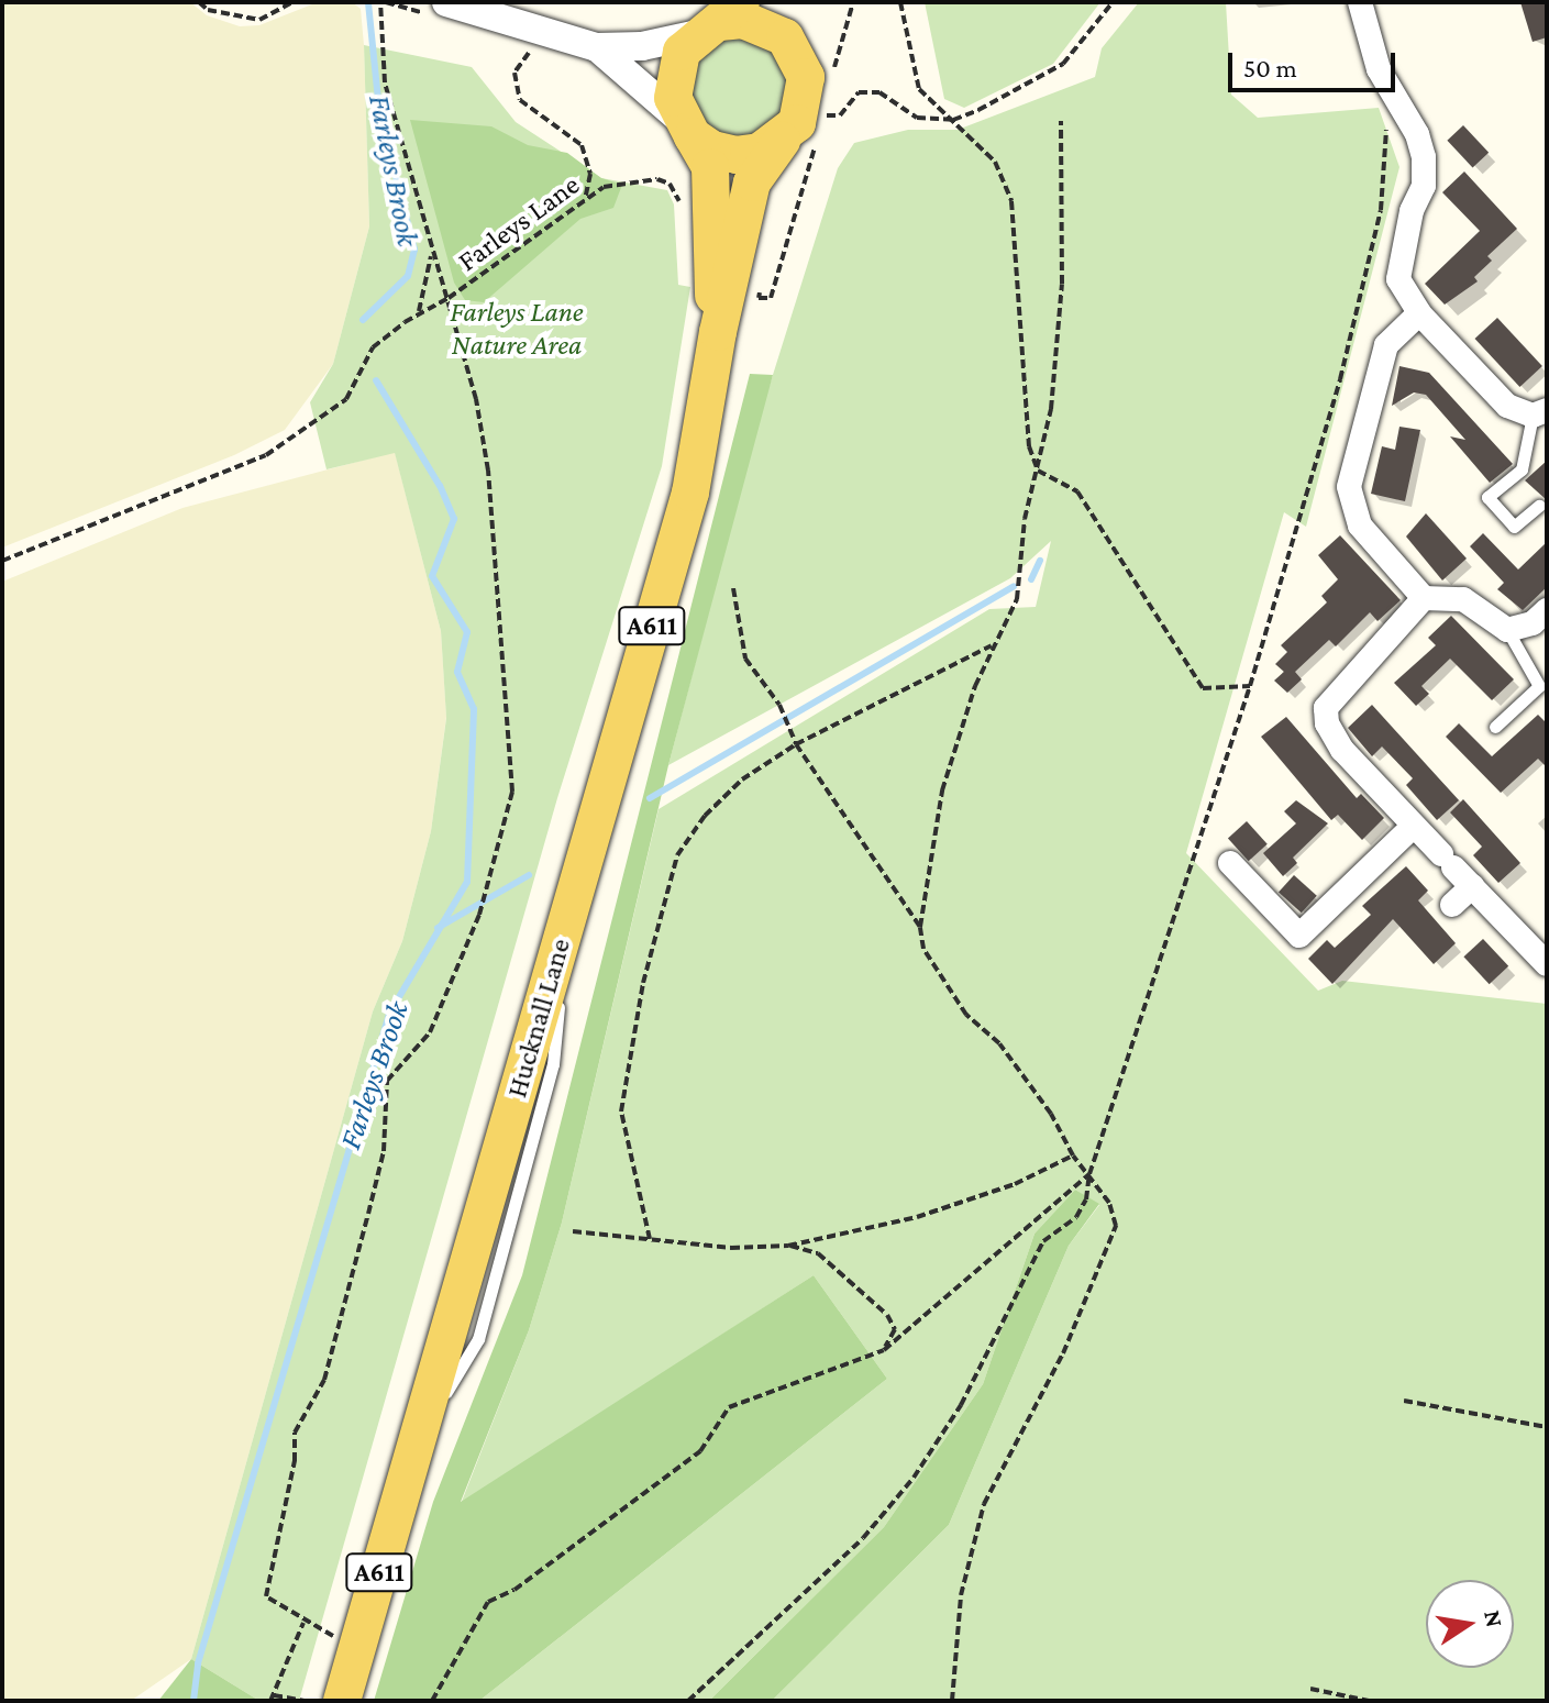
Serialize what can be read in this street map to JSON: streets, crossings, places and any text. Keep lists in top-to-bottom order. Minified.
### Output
{"streets":{"main road":["A611","Hucknall Lane"],"path":["Farleys Lane"]},"water":["Farleys Brook"],"parks":["Farleys Lane Nature Area"],"scale_bar":"50 m","north":"right"}
